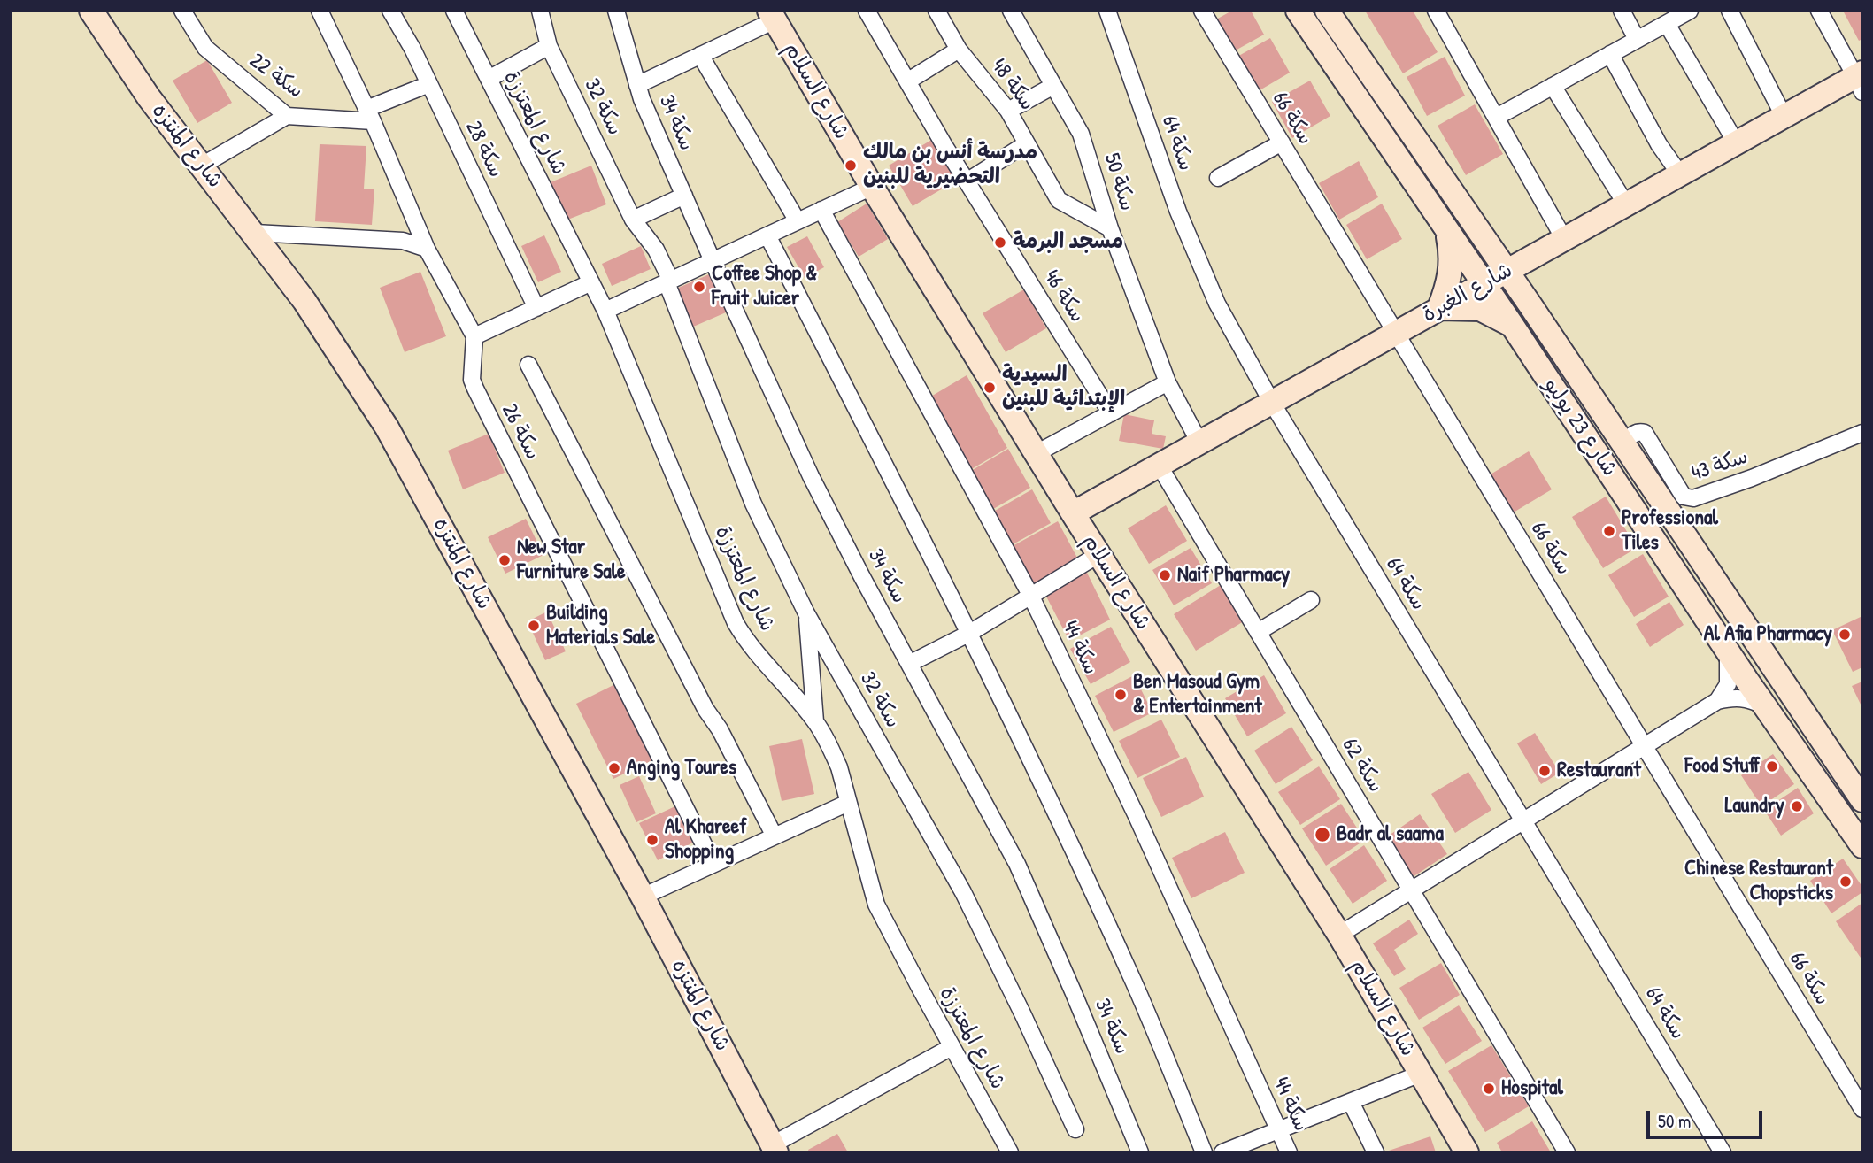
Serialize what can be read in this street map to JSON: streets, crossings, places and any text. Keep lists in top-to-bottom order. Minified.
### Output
{"streets":{"street":["سكة 22","سكة 48","شارع السلام","سكة 32","سكة 66","شارع المعتززة","سكة 34","سكة 64","شارع المنتزه","سكة 28","سكة 50","شارع الغبرة","سكة 46","شارع 23 يوليو","سكة 26","سكة 43","سكة 44","سكة 62"]},"crossings":[["سكة 48","سكة 50"],["شارع السلام","شارع الغبرة"],["سكة 66","شارع الغبرة"],["سكة 64","شارع الغبرة"],["سكة 50","شارع الغبرة"],["شارع الغبرة","شارع 23 يوليو"],["شارع الغبرة","سكة 62"],["شارع 23 يوليو","سكة 43"]],"places":["مدرسة أنس بن مالك التحضيرية للبنين","مسجد البرمة","Coffee Shop & Fruit Juicer","السيدية الإبتدائية للبنين","Professional Tiles","New Star Furniture Sale","Naif Pharmacy","Building Materials Sale","Al Afia Pharmacy","Ben Masoud Gym & Entertainment","Food Stuff","Anging Toures","Restaurant","Laundry","Badr al saama","Al Khareef Shopping","Chinese Restaurant Chopsticks","Hospital"],"scale_bar":"50 m"}
